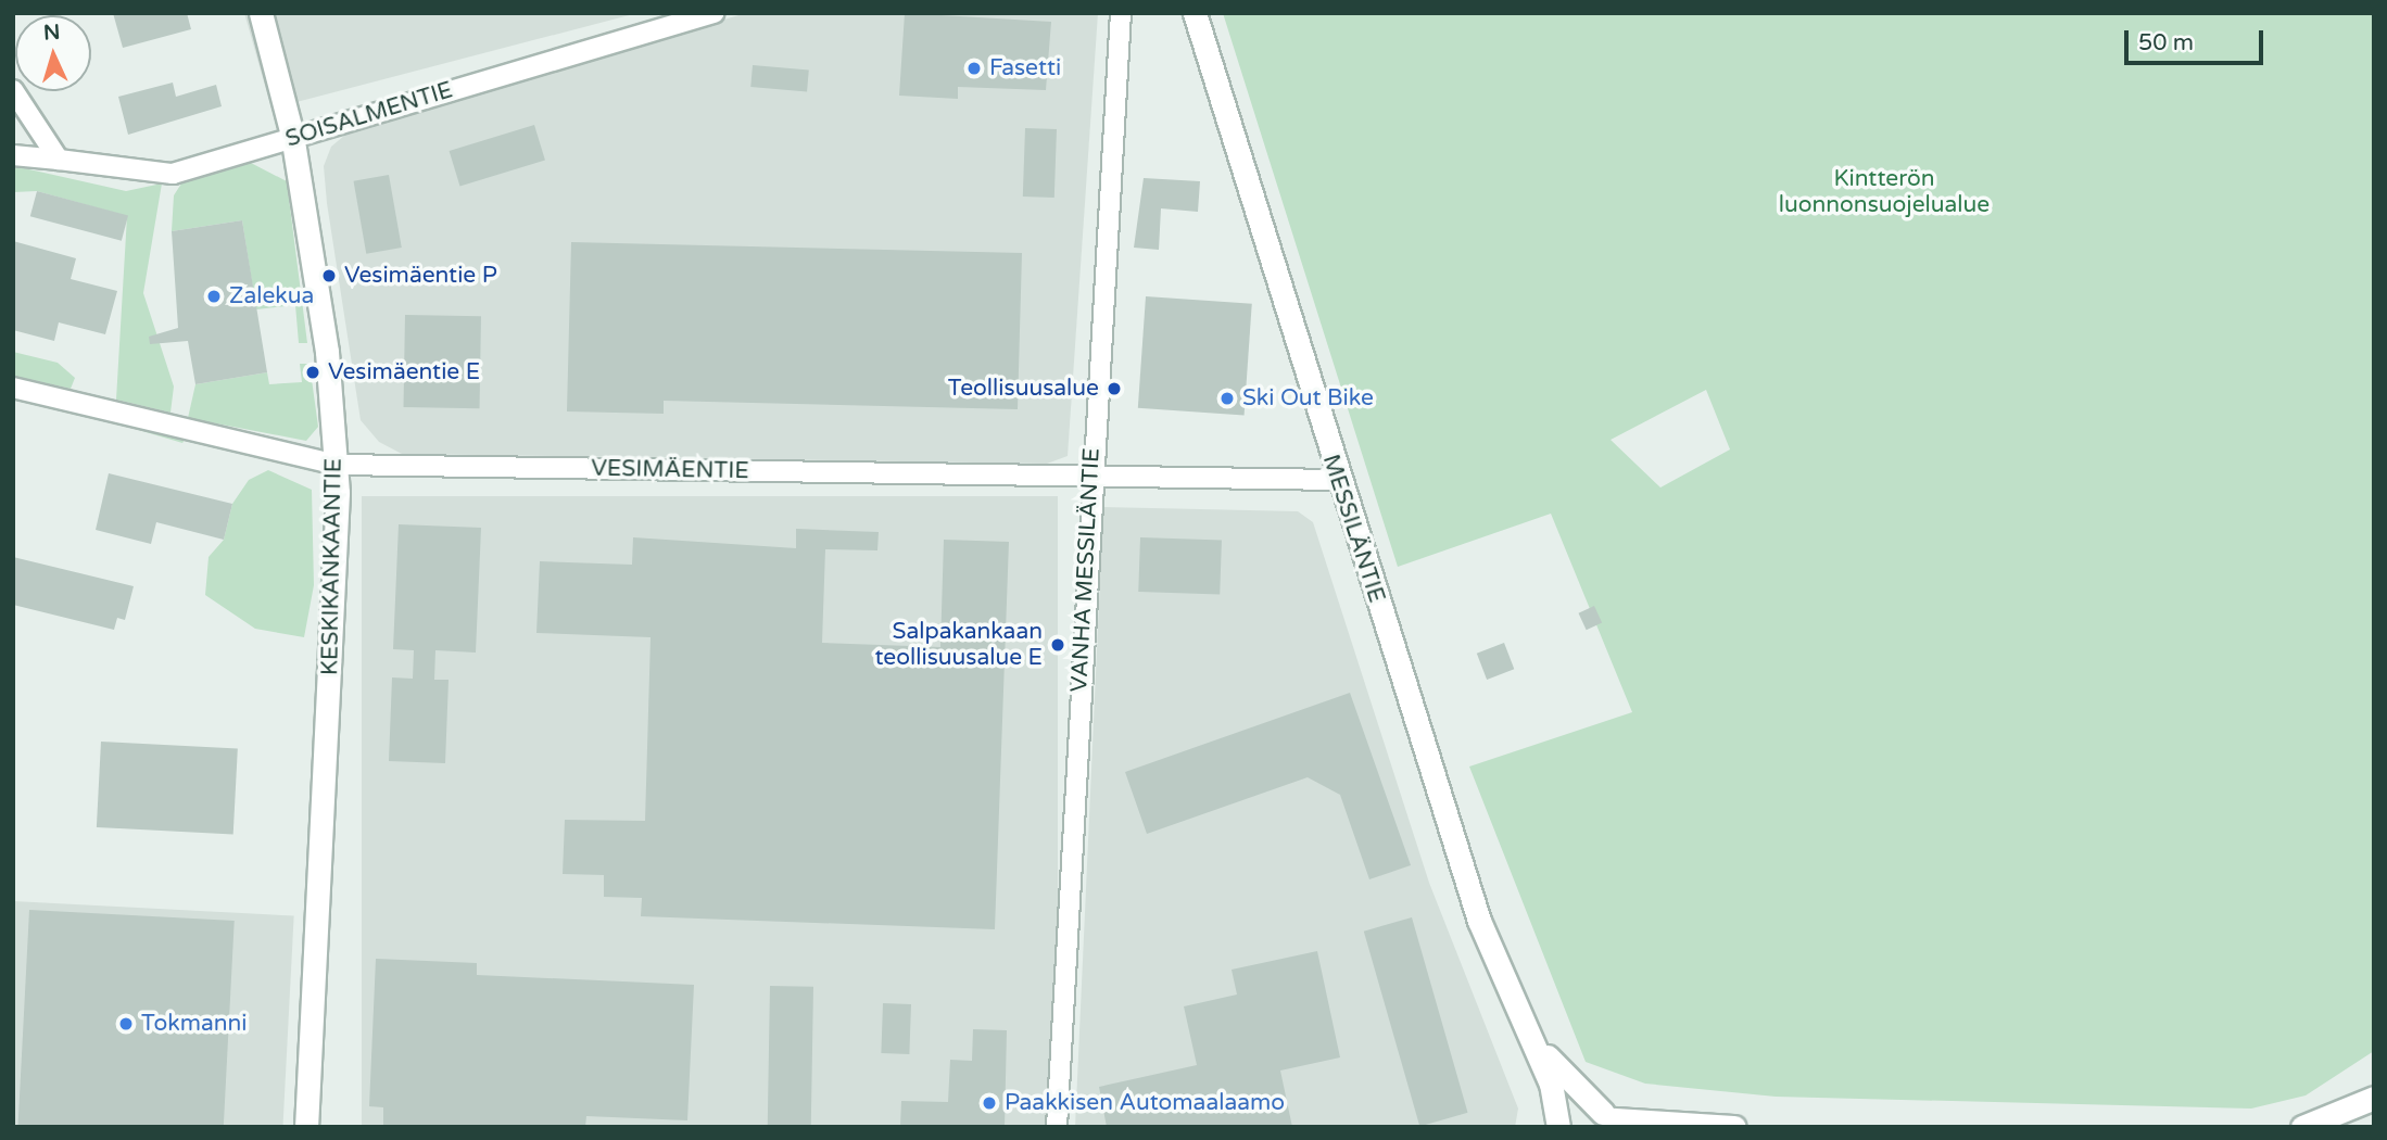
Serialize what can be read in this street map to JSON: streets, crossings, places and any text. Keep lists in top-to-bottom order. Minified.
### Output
{"streets":{"street":["SOISALMENTIE","VESIMÄENTIE","MESSILÄNTIE","KESKIKANKAANTIE","VANHA MESSILÄNTIE"]},"crossings":[["SOISALMENTIE","KESKIKANKAANTIE"],["VESIMÄENTIE","MESSILÄNTIE"],["VESIMÄENTIE","KESKIKANKAANTIE"],["VESIMÄENTIE","VANHA MESSILÄNTIE"]],"parks":["Kintterön luonnonsuojelualue"],"places":["Fasetti","Vesimäentie P","Zalekua","Vesimäentie E","Teollisuusalue","Ski Out Bike","Salpakankaan teollisuusalue E","Tokmanni","Paakkisen Automaalaamo"],"scale_bar":"50 m","north":"top"}
